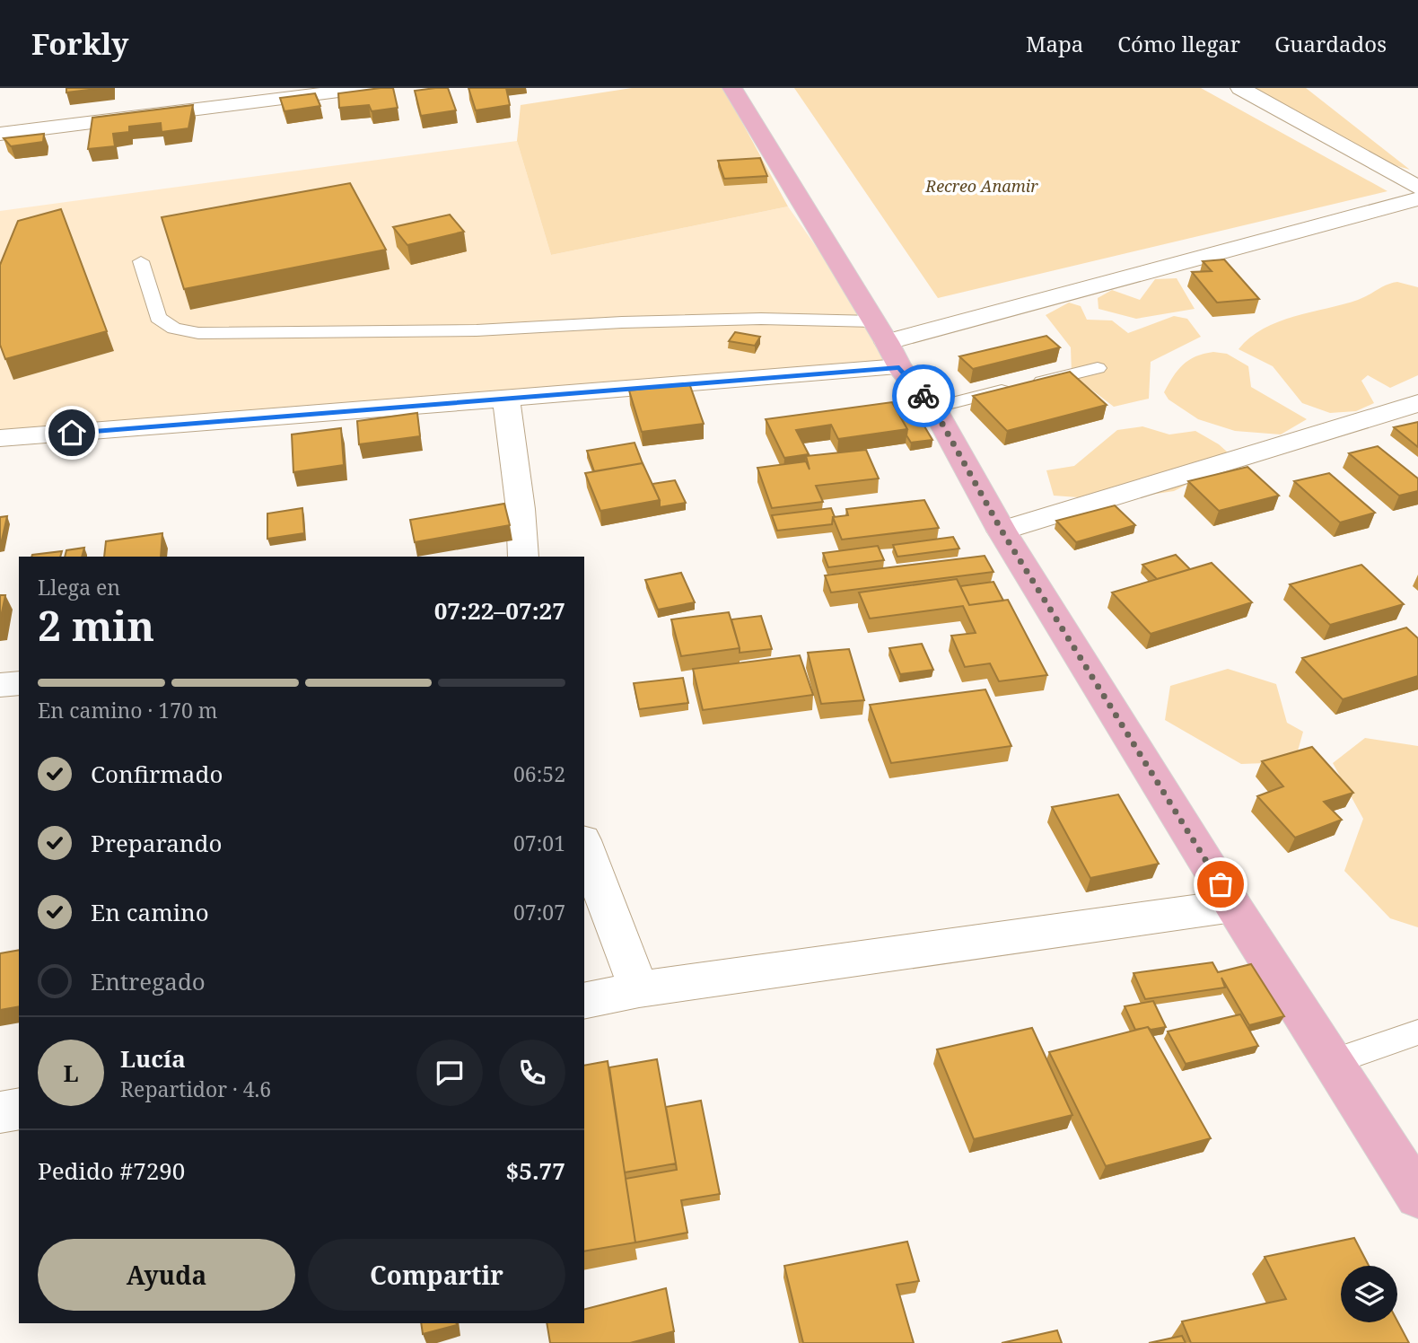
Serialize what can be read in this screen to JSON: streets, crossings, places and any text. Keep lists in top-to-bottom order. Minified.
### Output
{"parks":["Recreo Anamir"],"page":{"header":"Forkly","nav":["Mapa","Cómo llegar","Guardados"],"heading":["2 min","Llega en","07:22–07:27"],"panel":["Lucía","Repartidor · 4.6","Pedido #7290","$5.77"],"bar":"En camino · 170 m","list":[["Confirmado","06:52"],["Preparando","07:01"],["En camino","07:07"],"Entregado"],"round":"L","buttons":["Ayuda","Compartir"]}}
